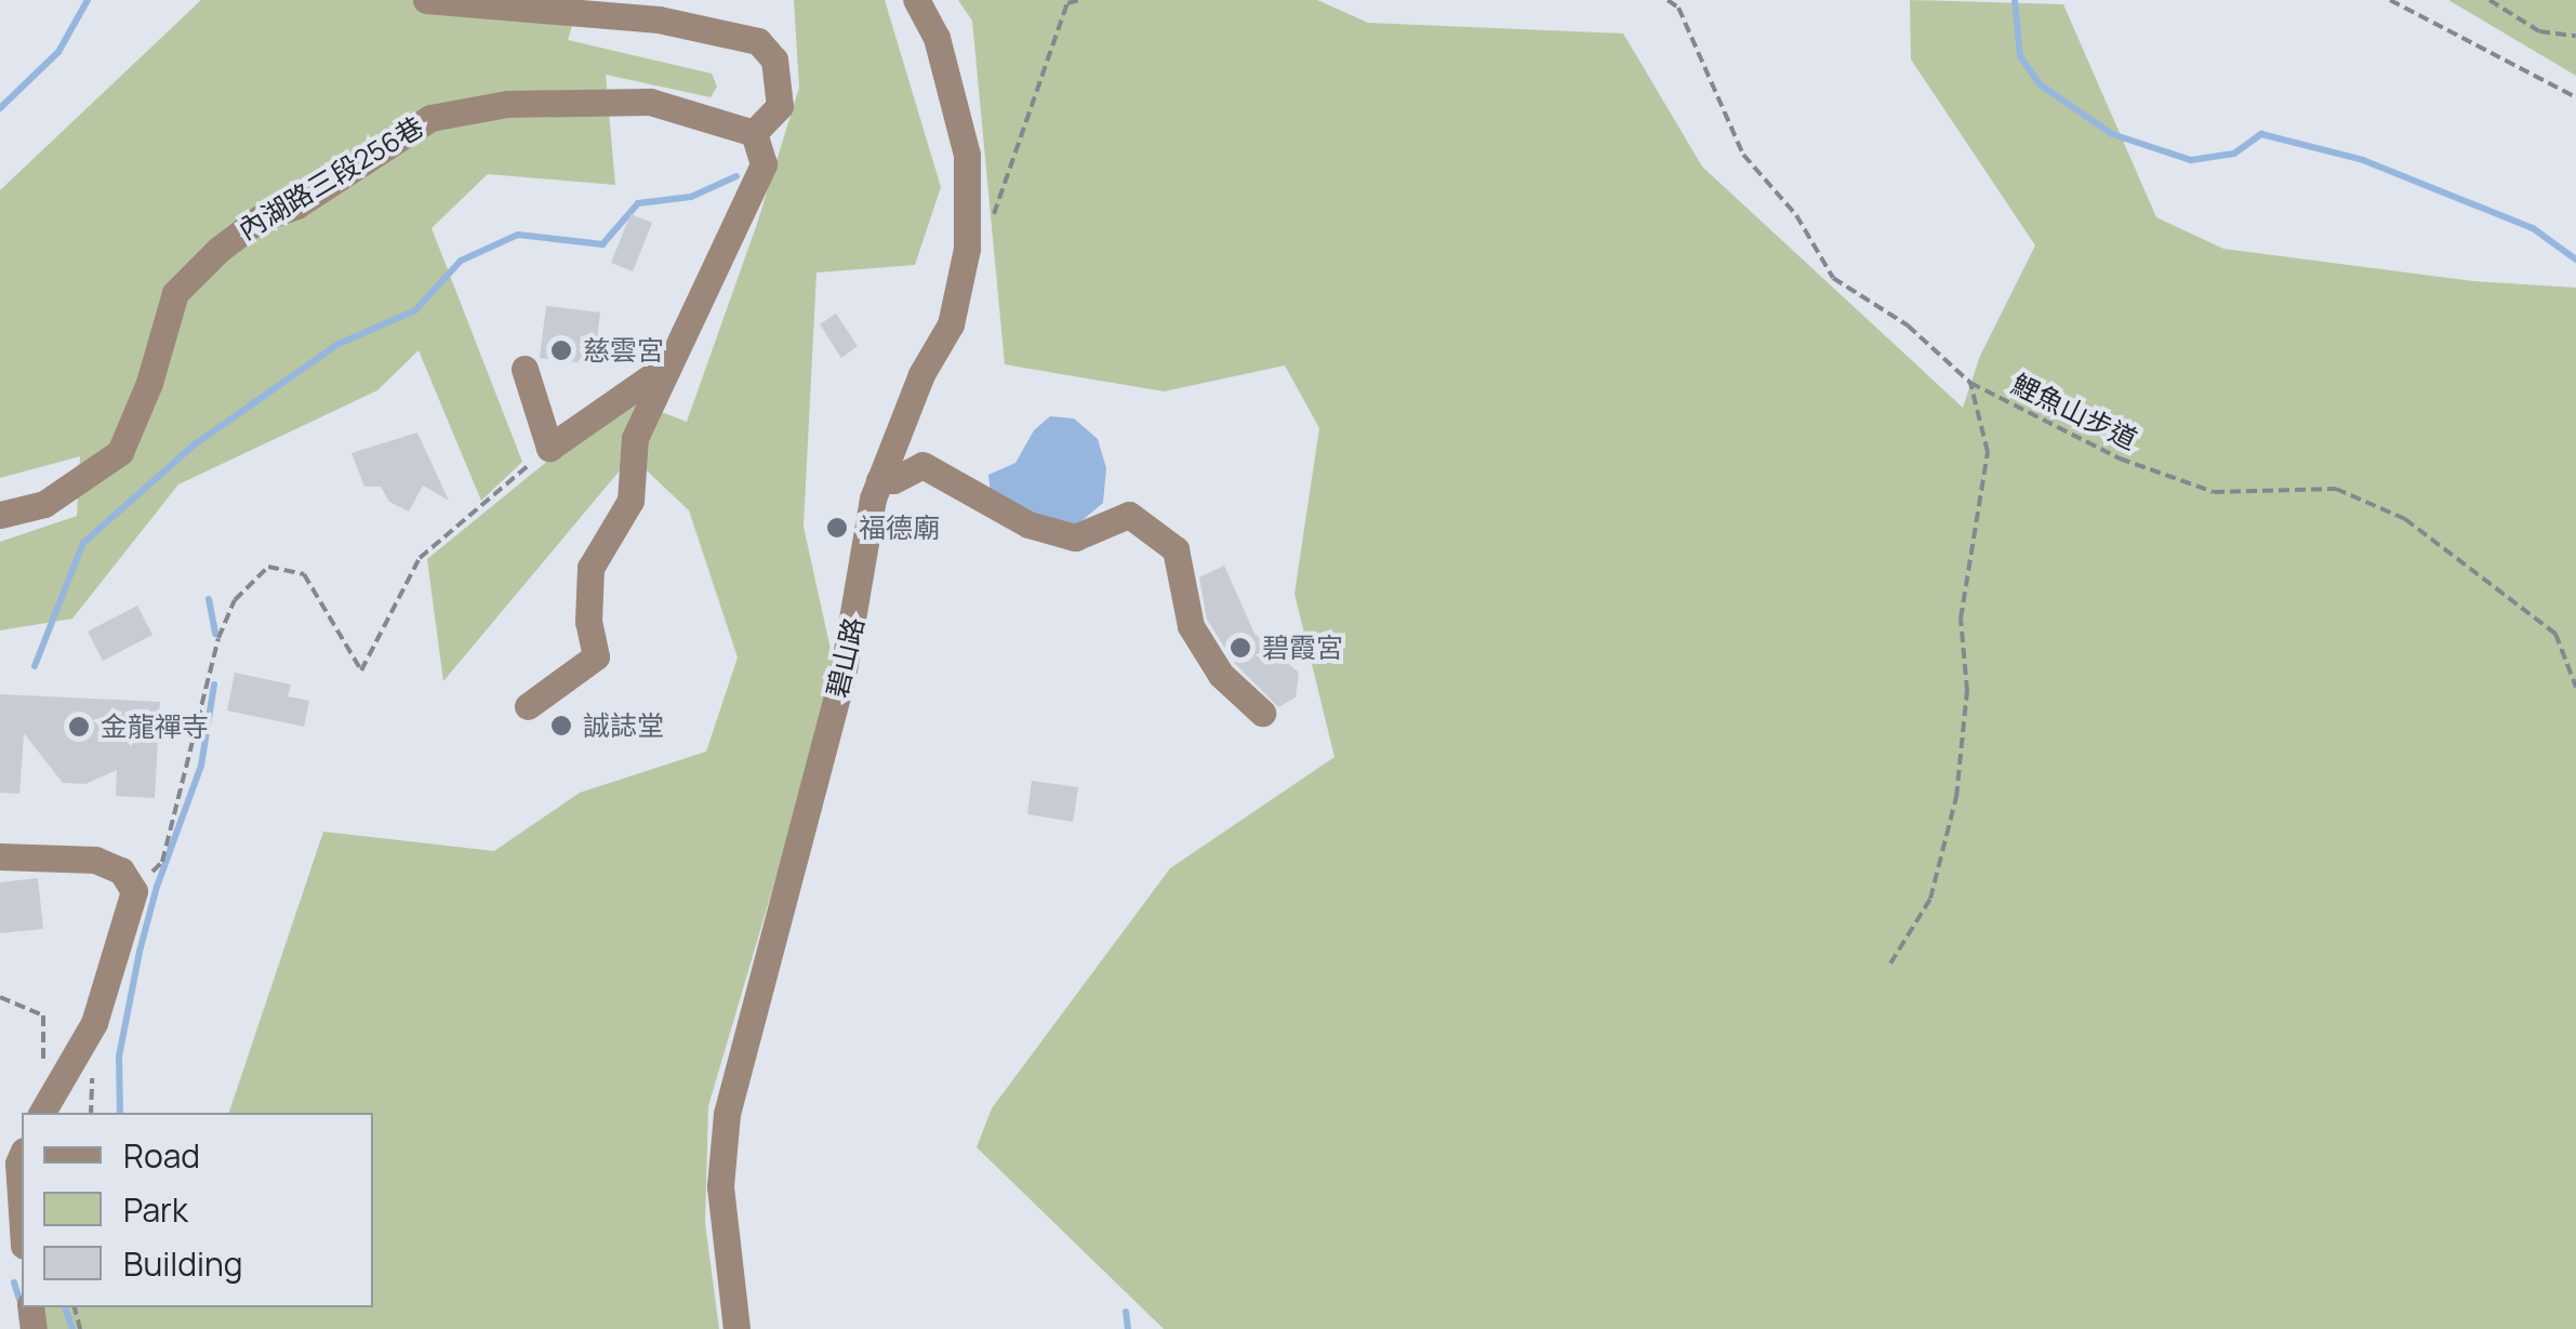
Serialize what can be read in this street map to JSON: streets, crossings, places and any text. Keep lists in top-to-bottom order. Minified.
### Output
{"streets":{"street":["內湖路三段256巷","碧山路"],"path":["鯉魚山步道"]},"places":["慈雲宮","福德廟","碧霞宮","誠誌堂","金龍禪寺"],"legend":["Road","Park","Building"]}
